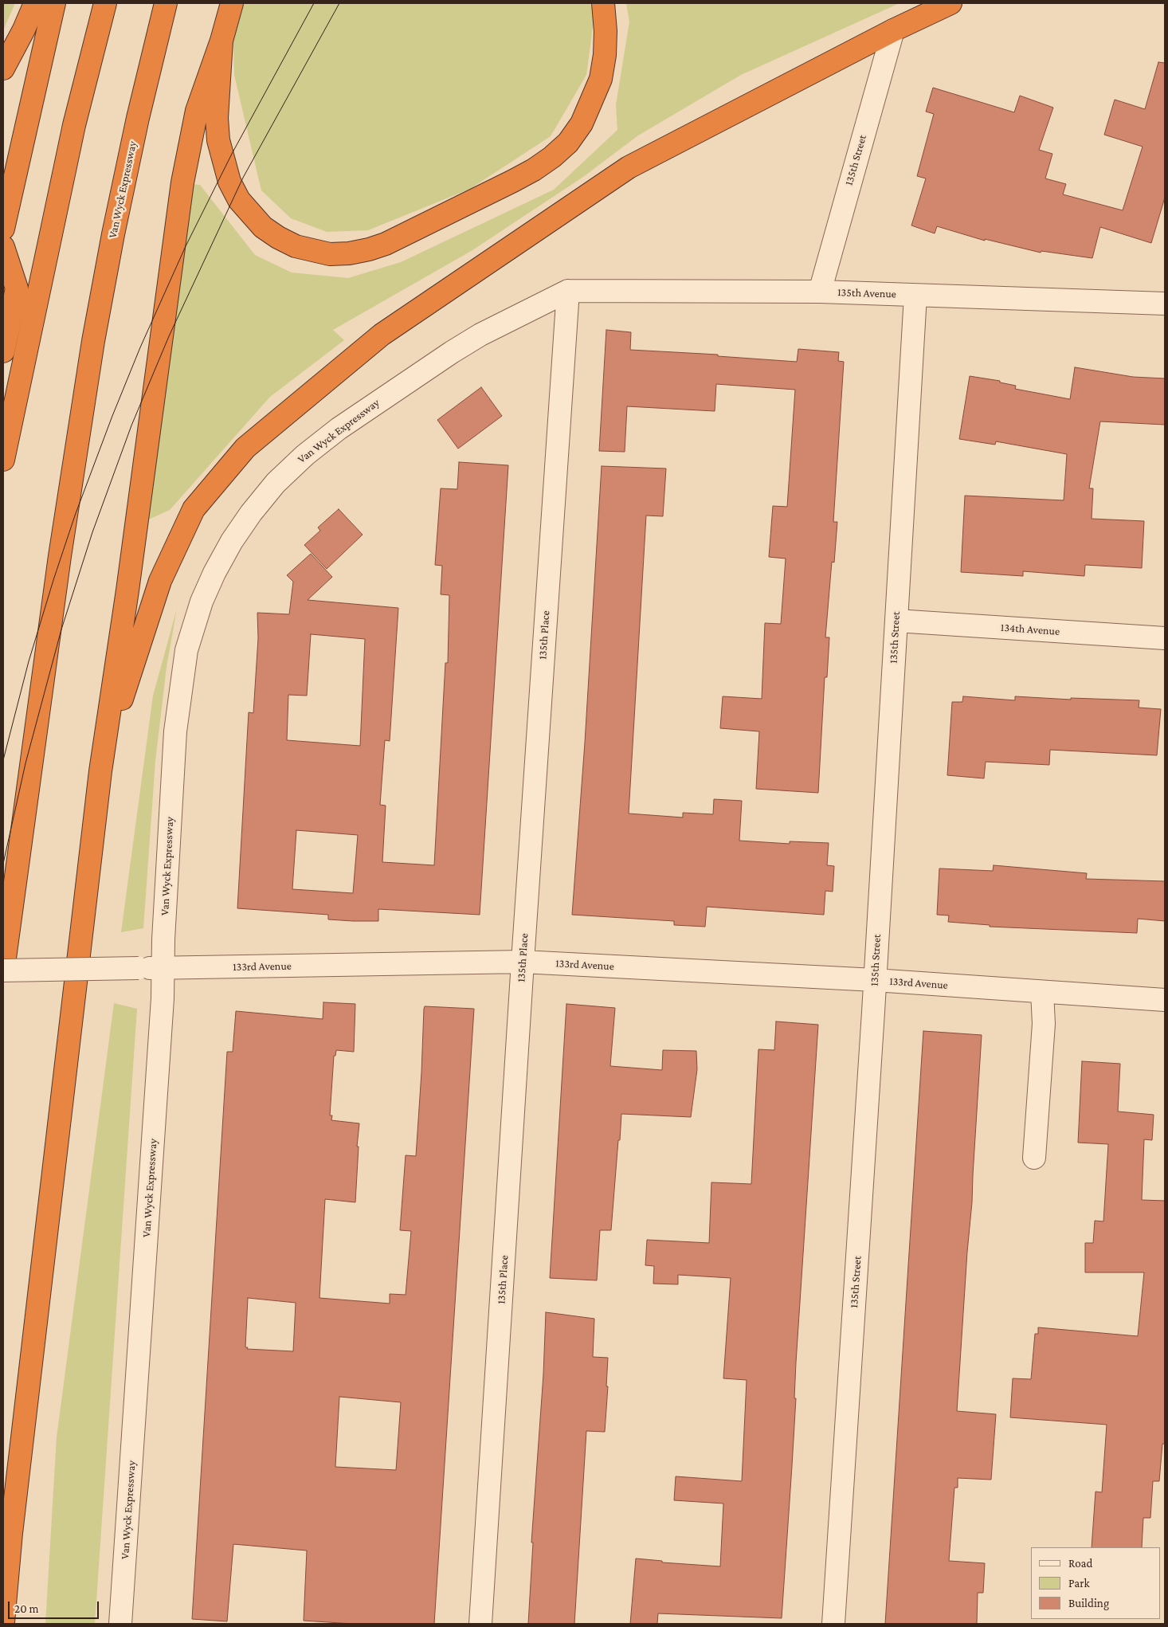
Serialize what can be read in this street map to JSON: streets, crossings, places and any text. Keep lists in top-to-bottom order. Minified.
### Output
{"streets":{"highway":["Van Wyck Expressway"],"street":["135th Street","135th Avenue","134th Avenue","135th Place","133rd Avenue"]},"crossings":[["135th Street","135th Avenue"],["135th Street","134th Avenue"],["135th Street","133rd Avenue"],["Van Wyck Expressway","135th Avenue"],["Van Wyck Expressway","135th Place"],["Van Wyck Expressway","133rd Avenue"],["135th Avenue","135th Place"],["135th Place","133rd Avenue"]],"legend":["Road","Park","Building"],"scale_bar":"20 m"}
